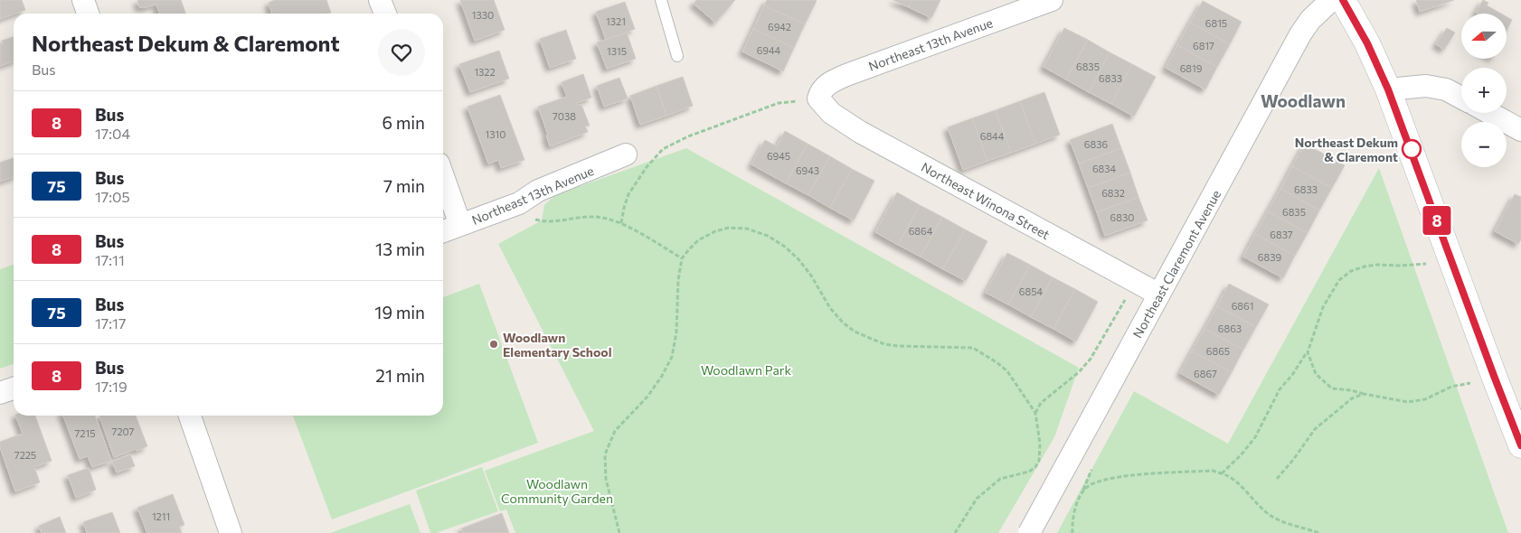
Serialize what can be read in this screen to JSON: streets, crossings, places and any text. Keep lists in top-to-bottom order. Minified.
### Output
{"streets":{"street":["Northeast 13th Avenue","Northeast Winona Street","Northeast Claremont Avenue"]},"crossings":[["Northeast 13th Avenue","Northeast Winona Street"],["Northeast Winona Street","Northeast Claremont Avenue"]],"districts":["Woodlawn"],"parks":["Woodlawn Park","Woodlawn Community Garden"],"places":["Northeast Dekum & Claremont","Woodlawn Elementary School"],"lines":["bus line 8"],"house_numbers":["1330","1321","6815","6942","6817","6944","1315","6835","6819","1322","6833","7038","1310","6844","6836","6945","6834","6943","6833","6832","6835","6830","6864","6837","6839","6854","6861","6863","6865","6867","7207","7215","7225","1211"],"north":"left","page":{"on_map":"8","map_buttons":["+","−"],"heading":["Northeast Dekum & Claremont","Bus"],"list":[{"mark":"8","name":"Bus","note":"17:04","value":"6 min"},{"mark":"75","name":"Bus","note":"17:05","value":"7 min"},{"mark":"8","name":"Bus","note":"17:11","value":"13 min"},{"mark":"75","name":"Bus","note":"17:17","value":"19 min"},{"mark":"8","name":"Bus","note":"17:19","value":"21 min"}]}}
